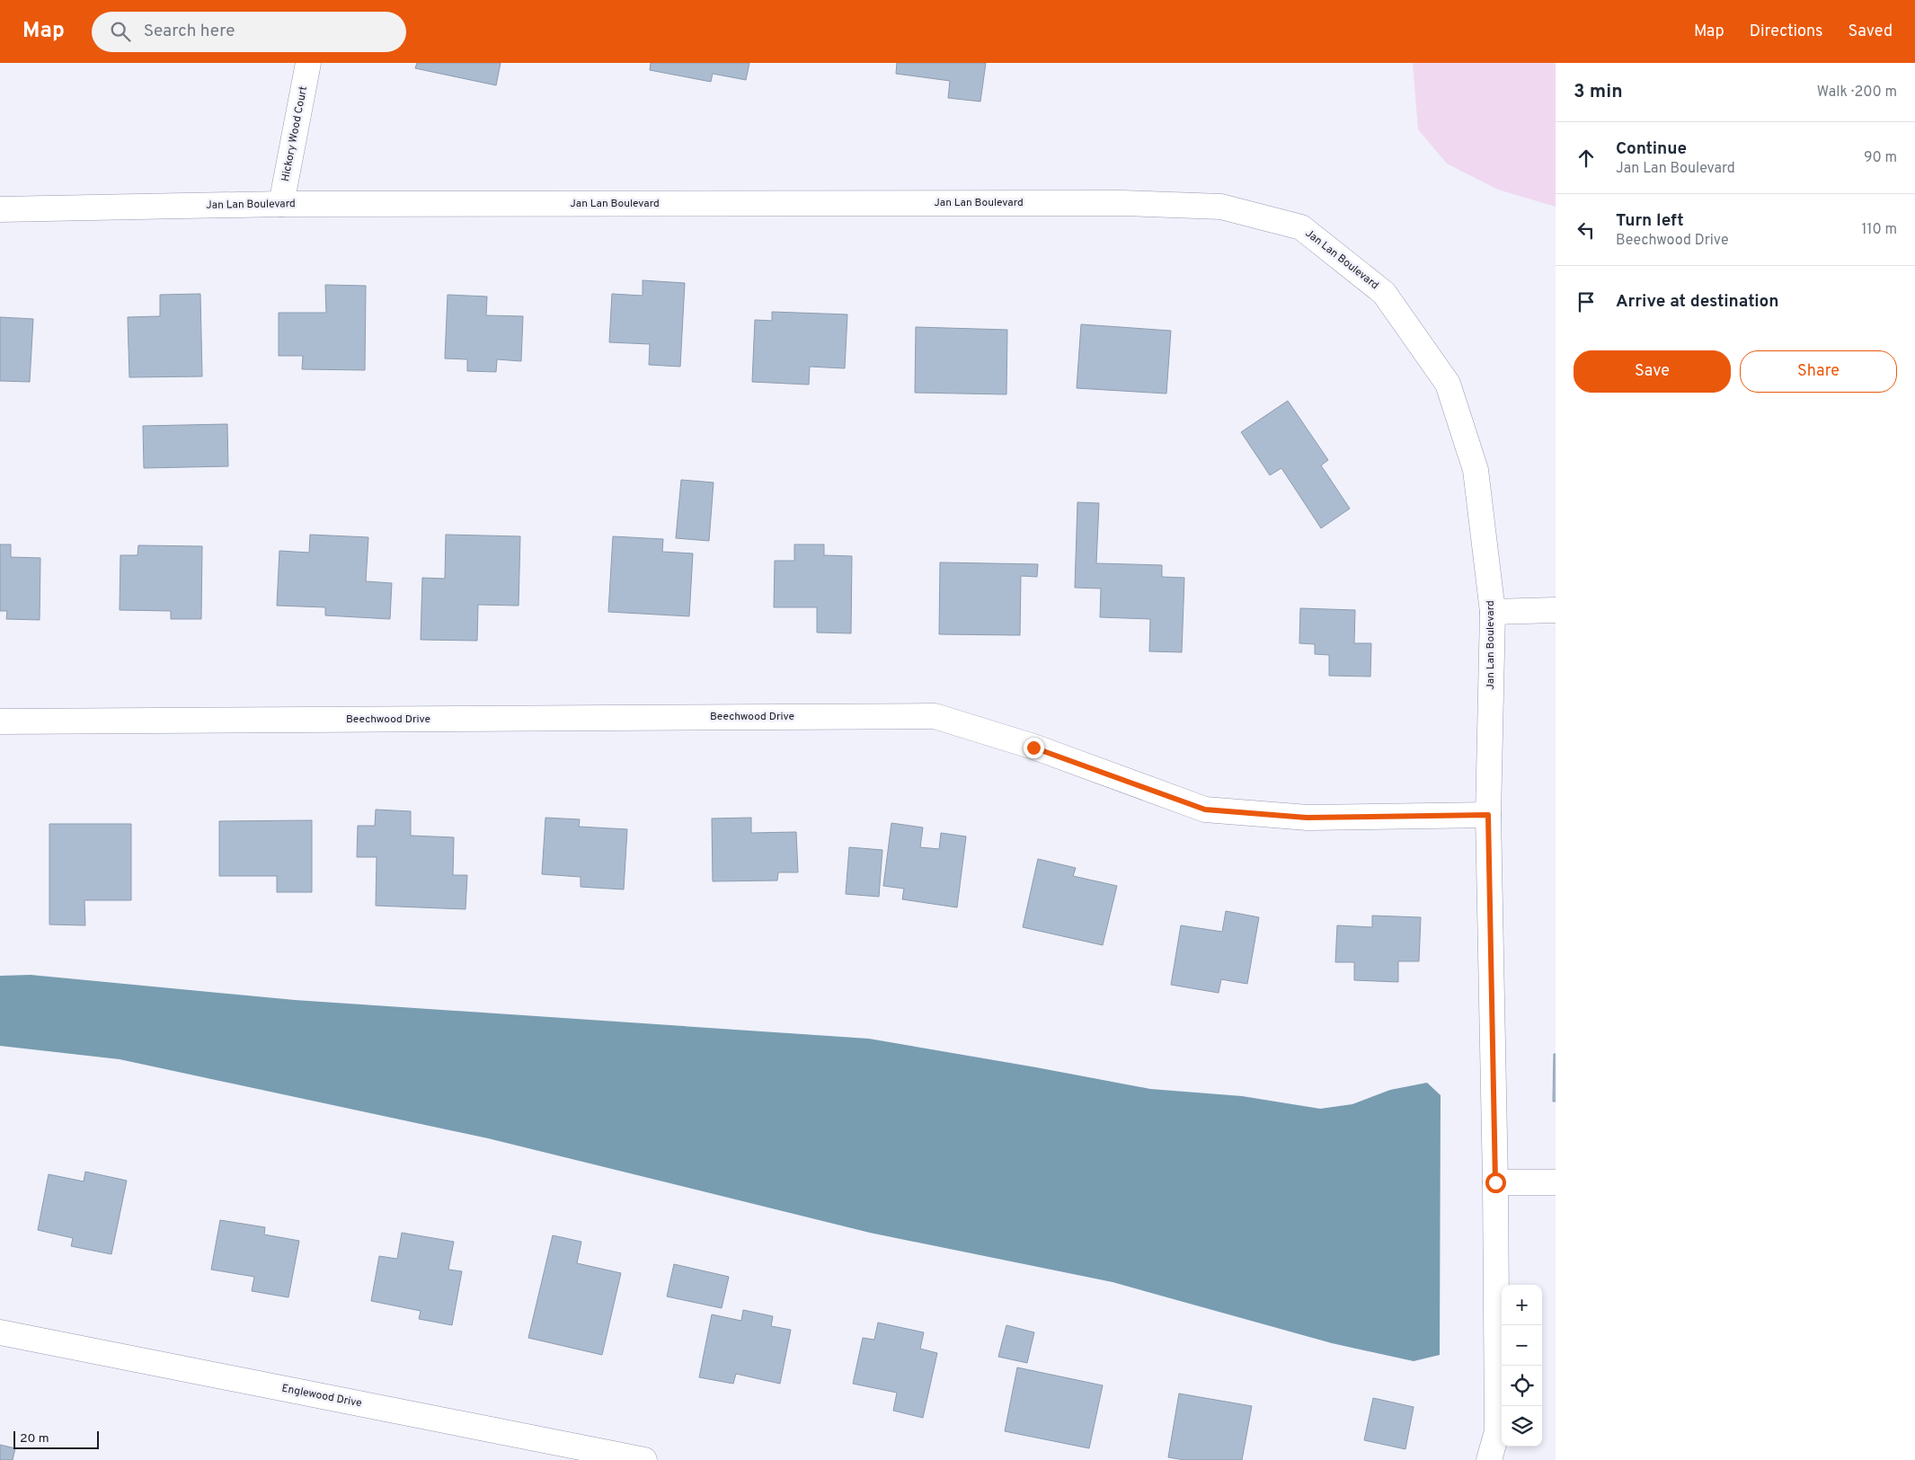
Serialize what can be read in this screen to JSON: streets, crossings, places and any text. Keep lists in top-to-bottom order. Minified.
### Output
{"streets":{"street":["Hickory Wood Court","Jan Lan Boulevard","Beechwood Drive","Englewood Drive"]},"crossings":[["Hickory Wood Court","Jan Lan Boulevard"],["Jan Lan Boulevard","Beechwood Drive"]],"scale_bar":"20 m","page":{"header":"Map","search":"Search here","nav":["Map","Directions","Saved"],"heading":["3 min","Walk · 200 m"],"list":[["Continue","Jan Lan Boulevard","90 m"],["Turn left","Beechwood Drive","110 m"],"Arrive at destination"],"buttons":["Save","Share"],"map_buttons":["+","−"],"scale":"20 m"}}
